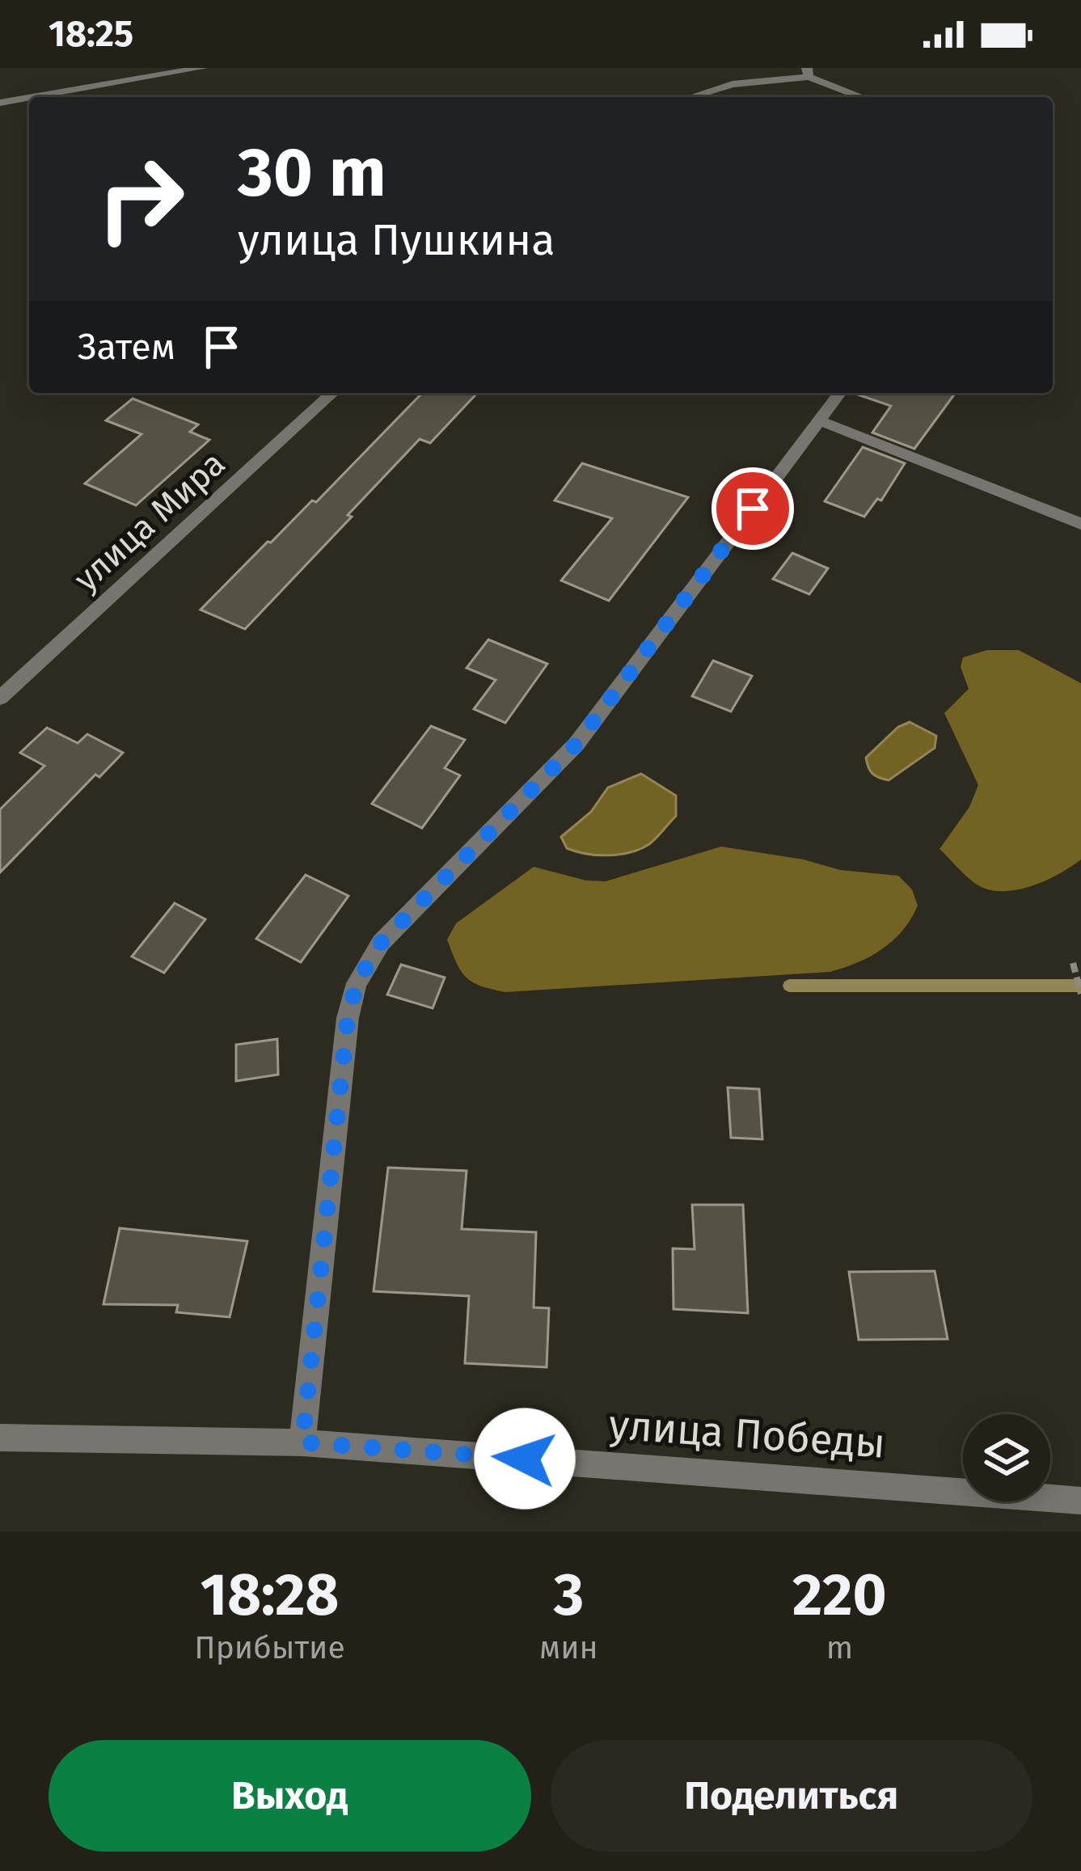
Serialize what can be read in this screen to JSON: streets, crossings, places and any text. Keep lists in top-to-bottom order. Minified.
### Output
{"streets":{"street":["улица Мира","улица Победы"]},"page":{"status":"18:25","turn":["30 m","улица Пушкина"],"then":"Затем","eta":["18:28","Прибытие","3","мин","220","m"],"buttons":["Выход","Поделиться"]}}
